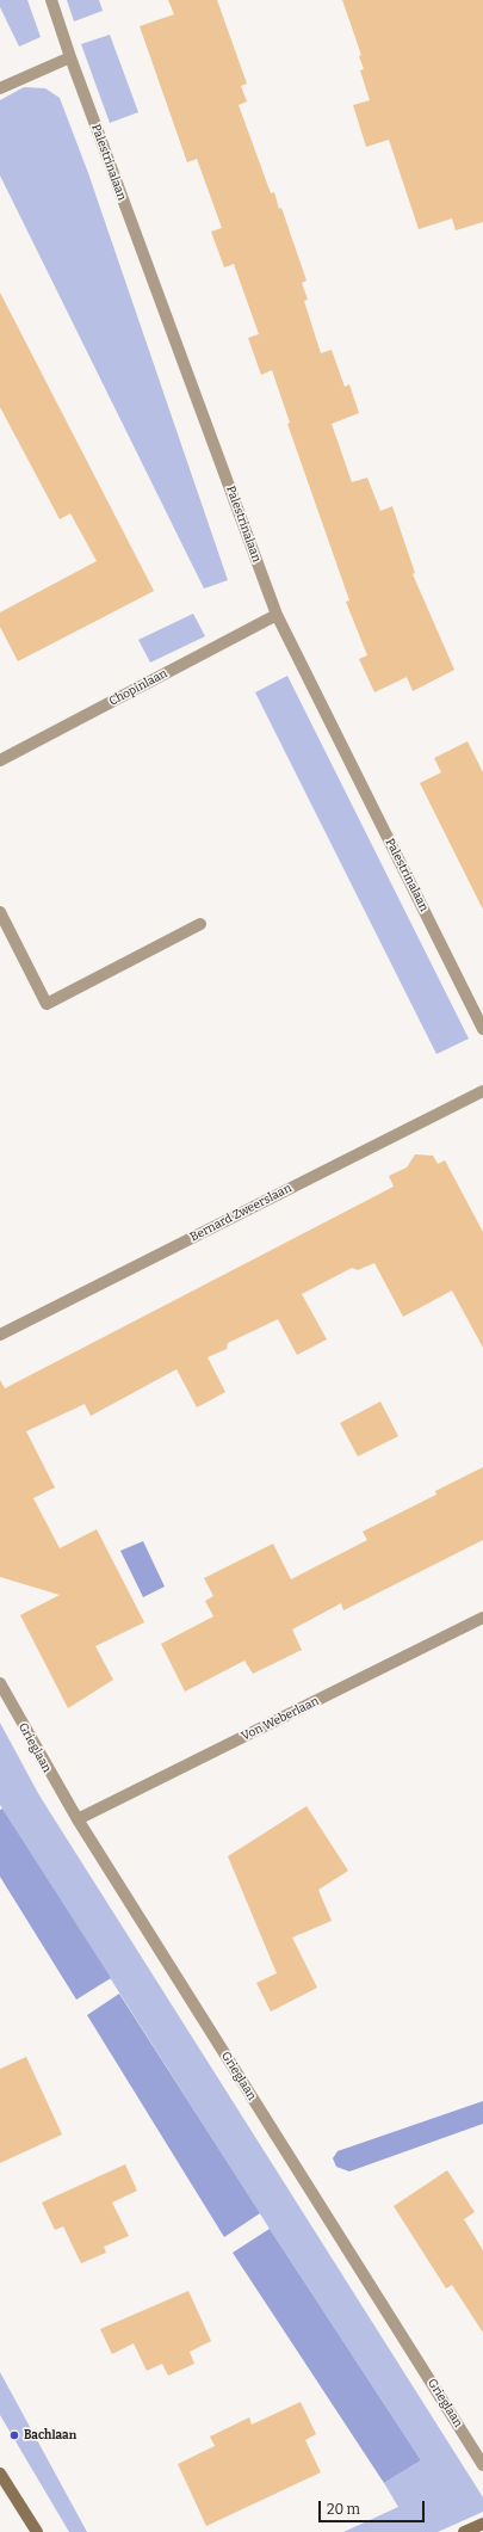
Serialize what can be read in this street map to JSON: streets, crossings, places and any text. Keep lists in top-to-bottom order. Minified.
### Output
{"streets":{"street":["Palestrinalaan","Chopinlaan","Bernard Zweerslaan","Von Weberlaan","Grieglaan"]},"crossings":[["Palestrinalaan","Chopinlaan"],["Von Weberlaan","Grieglaan"]],"places":["Bachlaan"],"scale_bar":"20 m"}
